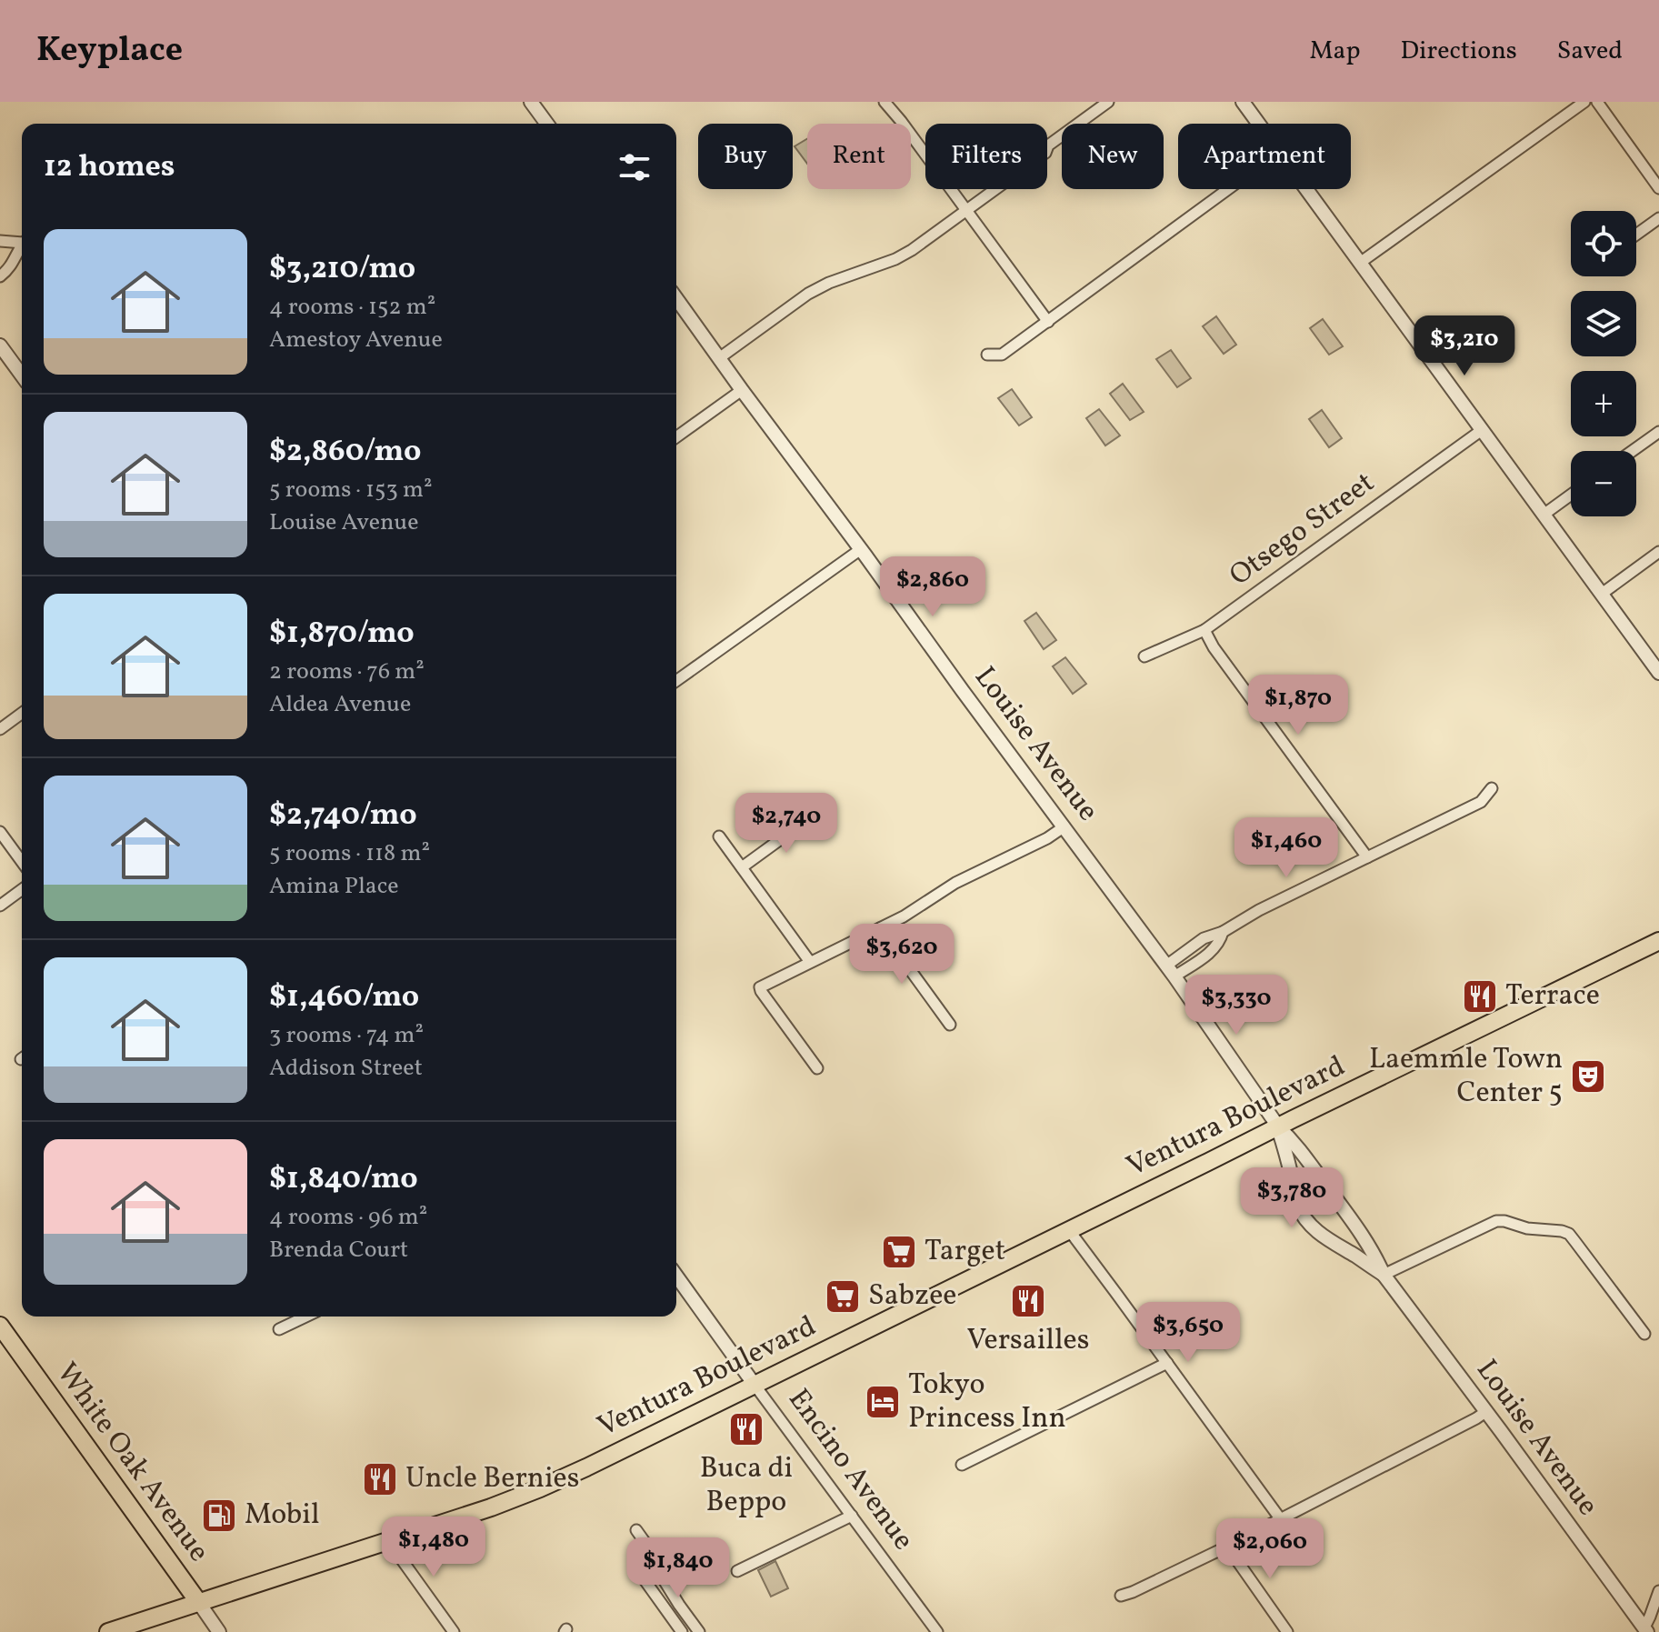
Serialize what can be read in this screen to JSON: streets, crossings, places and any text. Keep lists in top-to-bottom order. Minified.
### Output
{"streets":{"main road":["Ventura Boulevard","White Oak Avenue"],"street":["Otsego Street","Louise Avenue","Encino Avenue"]},"crossings":[["Louise Avenue","Ventura Boulevard"],["Ventura Boulevard","White Oak Avenue"],["Ventura Boulevard","Encino Avenue"]],"places":{"restaurant":["Terrace","Versailles","Buca di Beppo","Uncle Bernies"],"theatre":["Laemmle Town Center 5"],"supermarket":["Target","Sabzee"],"hotel":["Tokyo Princess Inn"],"fuel station":["Mobil"]},"page":{"header":"Keyplace","nav":["Map","Directions","Saved"],"chip":["Buy","Rent","Filters","New","Apartment"],"heading":"12 homes","map_buttons":["+","−"],"list":[{"name":"$3,210/mo","note":"4 rooms · 152 m² · Amestoy Avenue"},{"name":"$2,860/mo","note":"5 rooms · 153 m² · Louise Avenue"},{"name":"$1,870/mo","note":"2 rooms · 76 m² · Aldea Avenue"},{"name":"$2,740/mo","note":"5 rooms · 118 m² · Amina Place"},{"name":"$1,460/mo","note":"3 rooms · 74 m² · Addison Street"},{"name":"$1,840/mo","note":"4 rooms · 96 m² · Brenda Court"}],"price":["$3,210","$2,860","$1,870","$2,740","$1,460","$3,620","$3,330","$3,780","$3,650","$1,480","$2,060","$1,840"]}}
